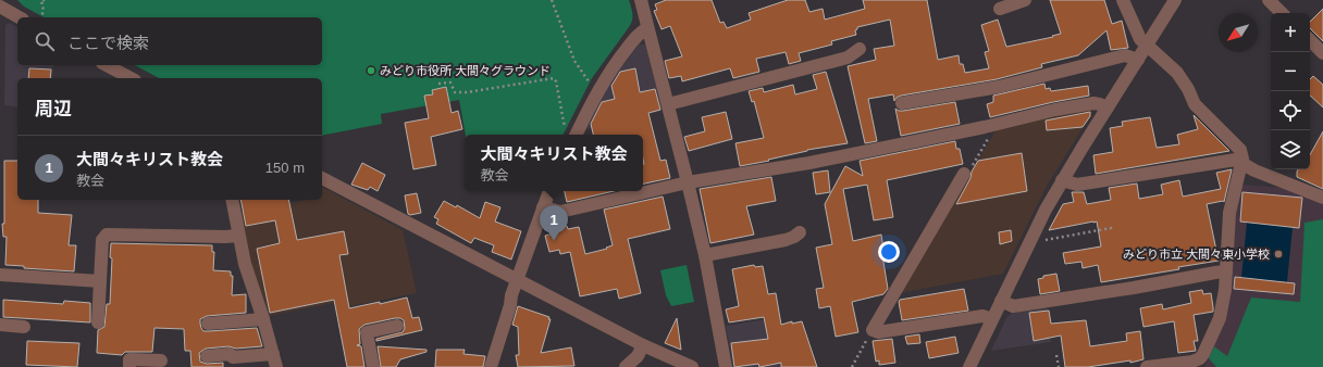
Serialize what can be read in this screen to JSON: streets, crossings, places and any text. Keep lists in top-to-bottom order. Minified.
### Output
{"places":["みどり市役所 大間々グラウンド","みどり市立 大間々東小学校"],"north":"bottom left","page":{"map_buttons":["+","−"],"search":"ここで検索","heading":"周辺","popup":["大間々キリスト教会","教会"],"list":[{"mark":"1","name":"大間々キリスト教会","note":"教会","value":"150 m"}],"pins":"1"}}
